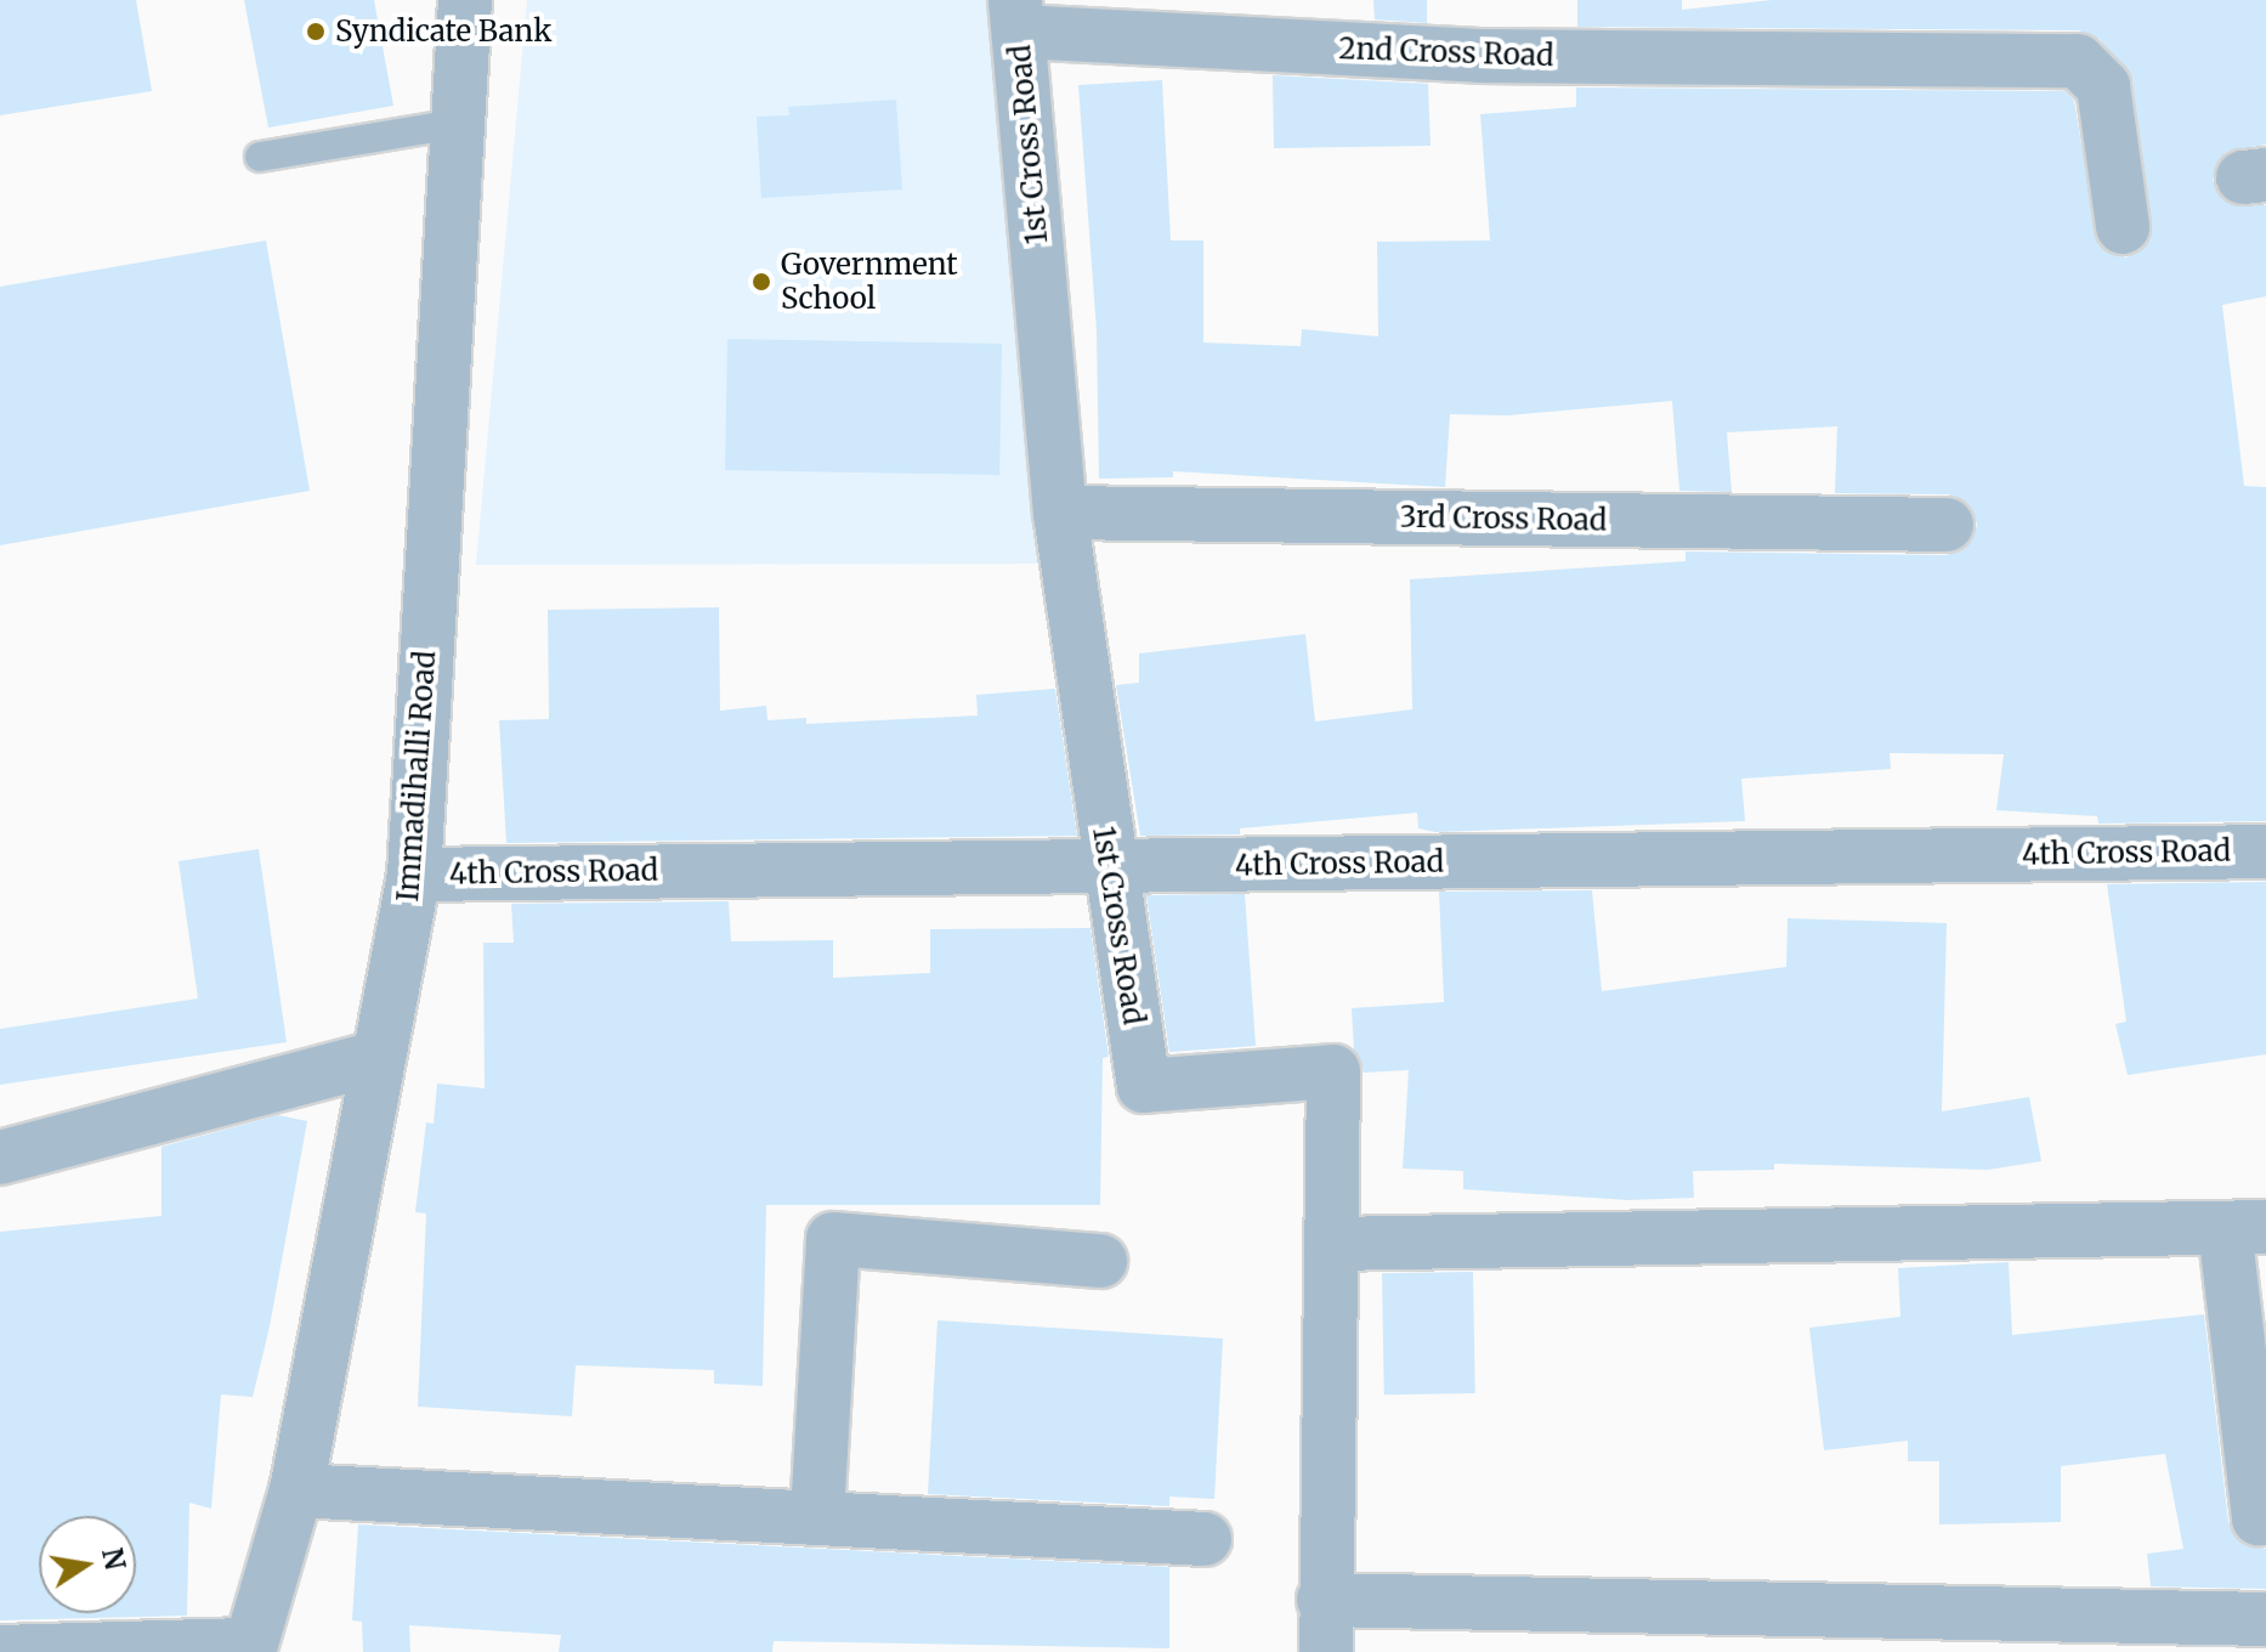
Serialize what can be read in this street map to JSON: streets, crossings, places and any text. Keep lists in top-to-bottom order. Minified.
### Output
{"streets":{"street":["2nd Cross Road","1st Cross Road","3rd Cross Road","Immadihalli Road","4th Cross Road"]},"crossings":[["2nd Cross Road","1st Cross Road"],["1st Cross Road","3rd Cross Road"],["1st Cross Road","4th Cross Road"],["Immadihalli Road","4th Cross Road"]],"places":["Syndicate Bank","Government School"],"north":"right"}
